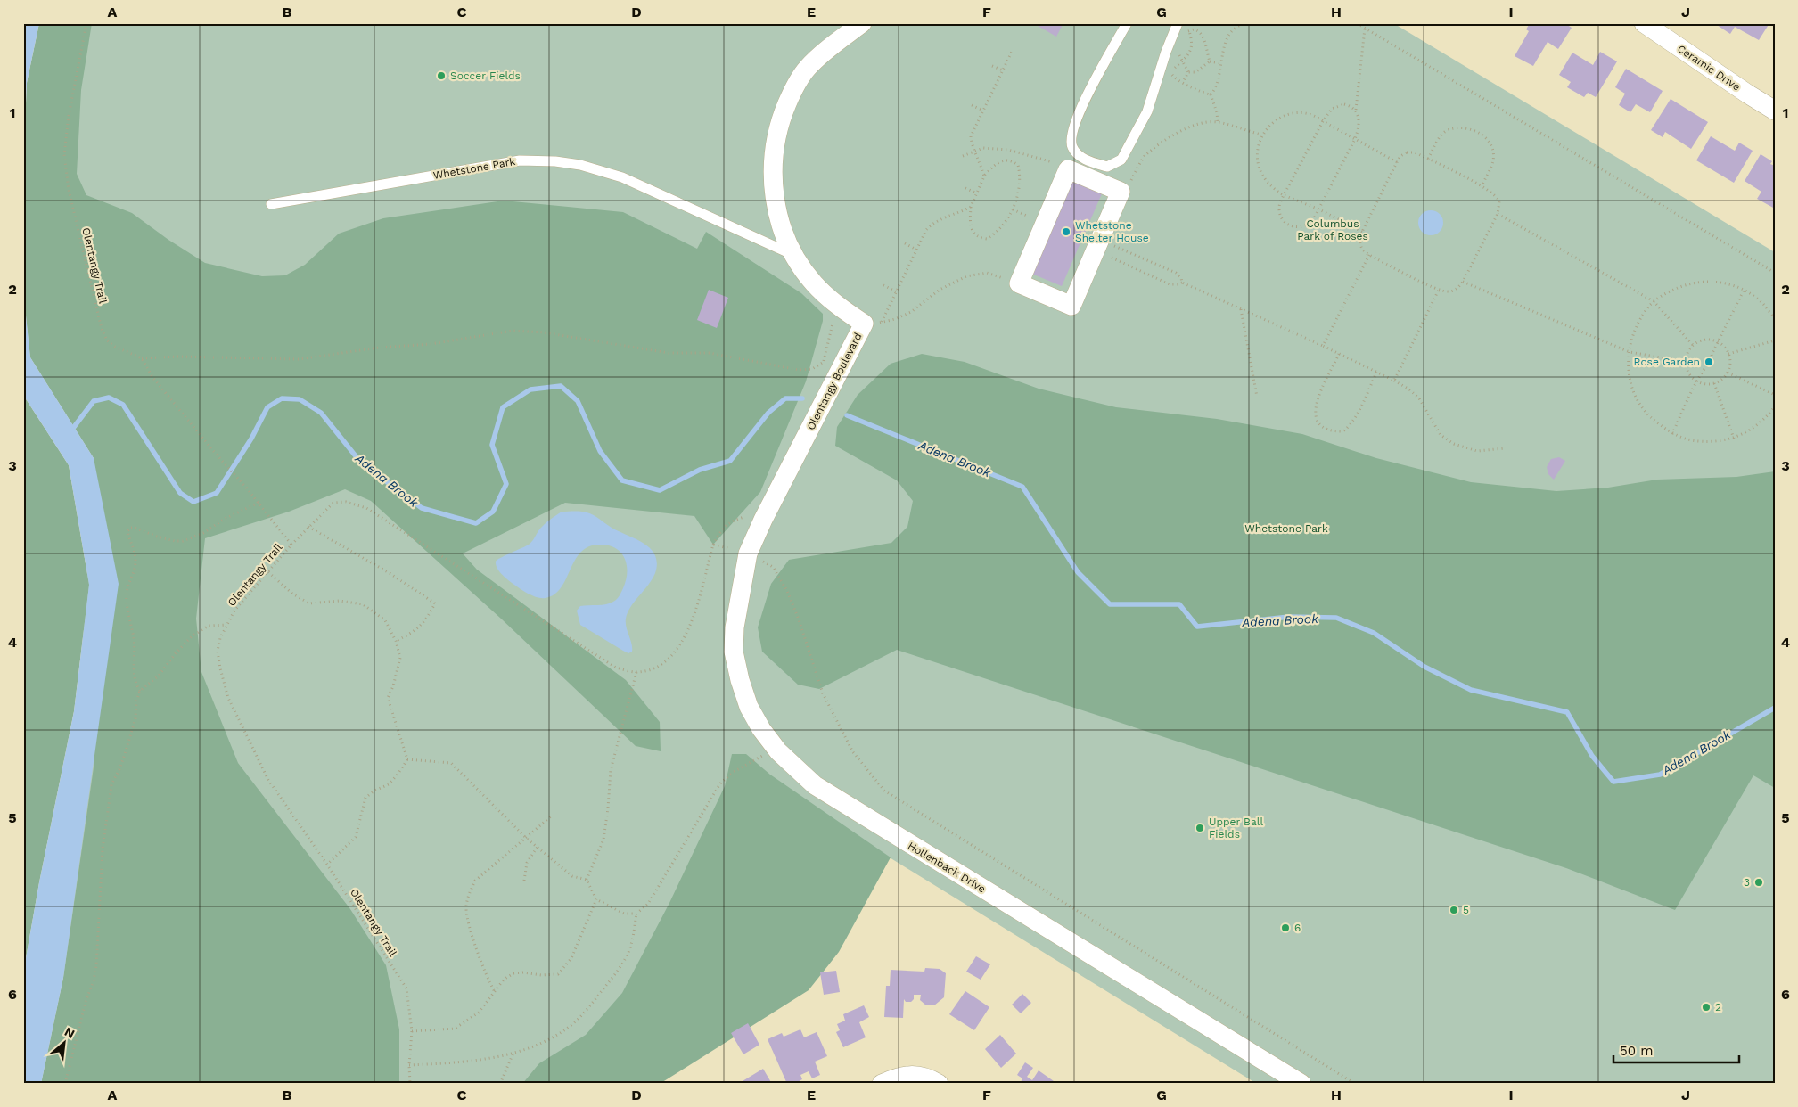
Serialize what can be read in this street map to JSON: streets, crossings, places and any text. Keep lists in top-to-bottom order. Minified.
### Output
{"streets":{"street":["Ceramic Drive","Olentangy Boulevard","Hollenback Drive"],"lane":["Whetstone Park"],"path":["Olentangy Trail"]},"crossings":[["Whetstone Park","Olentangy Boulevard"],["Olentangy Boulevard","Hollenback Drive"]],"water":["Adena Brook"],"parks":["Columbus Park of Roses","Whetstone Park"],"places":["Soccer Fields","Whetstone Shelter House","Rose Garden","Upper Ball Fields","3","5","6","2"],"scale_bar":"50 m","north":"top right","grid":{"columns":["A","B","C","D","E","F","G","H","I","J"],"rows":["1","2","3","4","5","6"]}}
